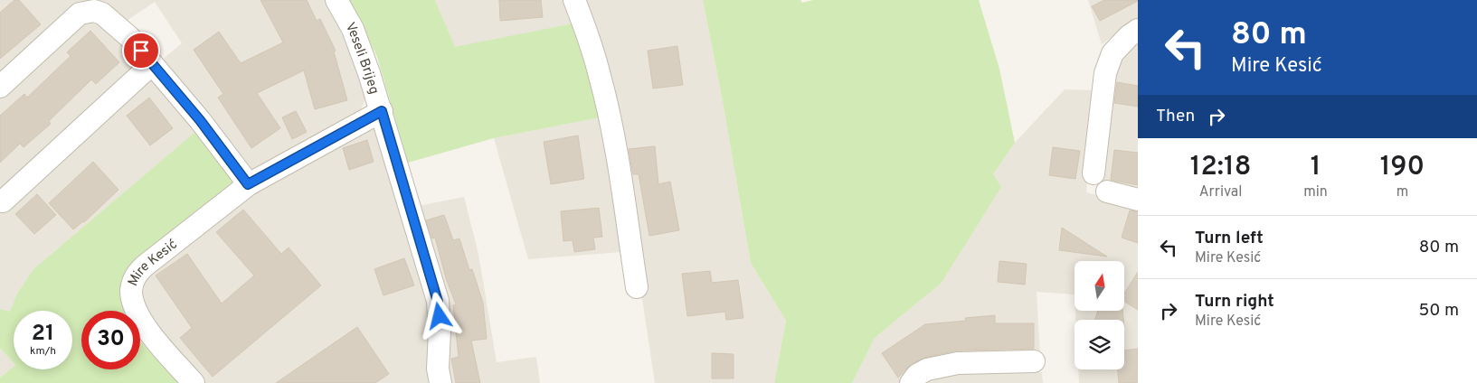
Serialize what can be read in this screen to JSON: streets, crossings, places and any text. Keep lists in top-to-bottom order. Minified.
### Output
{"streets":{"street":["Veseli Brijeg","Mire Kesić"]},"crossings":[["Veseli Brijeg","Mire Kesić"]],"north":"top","page":{"turn":["80 m","Mire Kesić"],"then":"Then","eta":["12:18","Arrival","1","min","190","m"],"list":[{"name":"Turn left","note":"Mire Kesić","value":"80 m"},{"name":"Turn right","note":"Mire Kesić","value":"50 m"}],"speed":"21 km/h","limit":"30"}}
